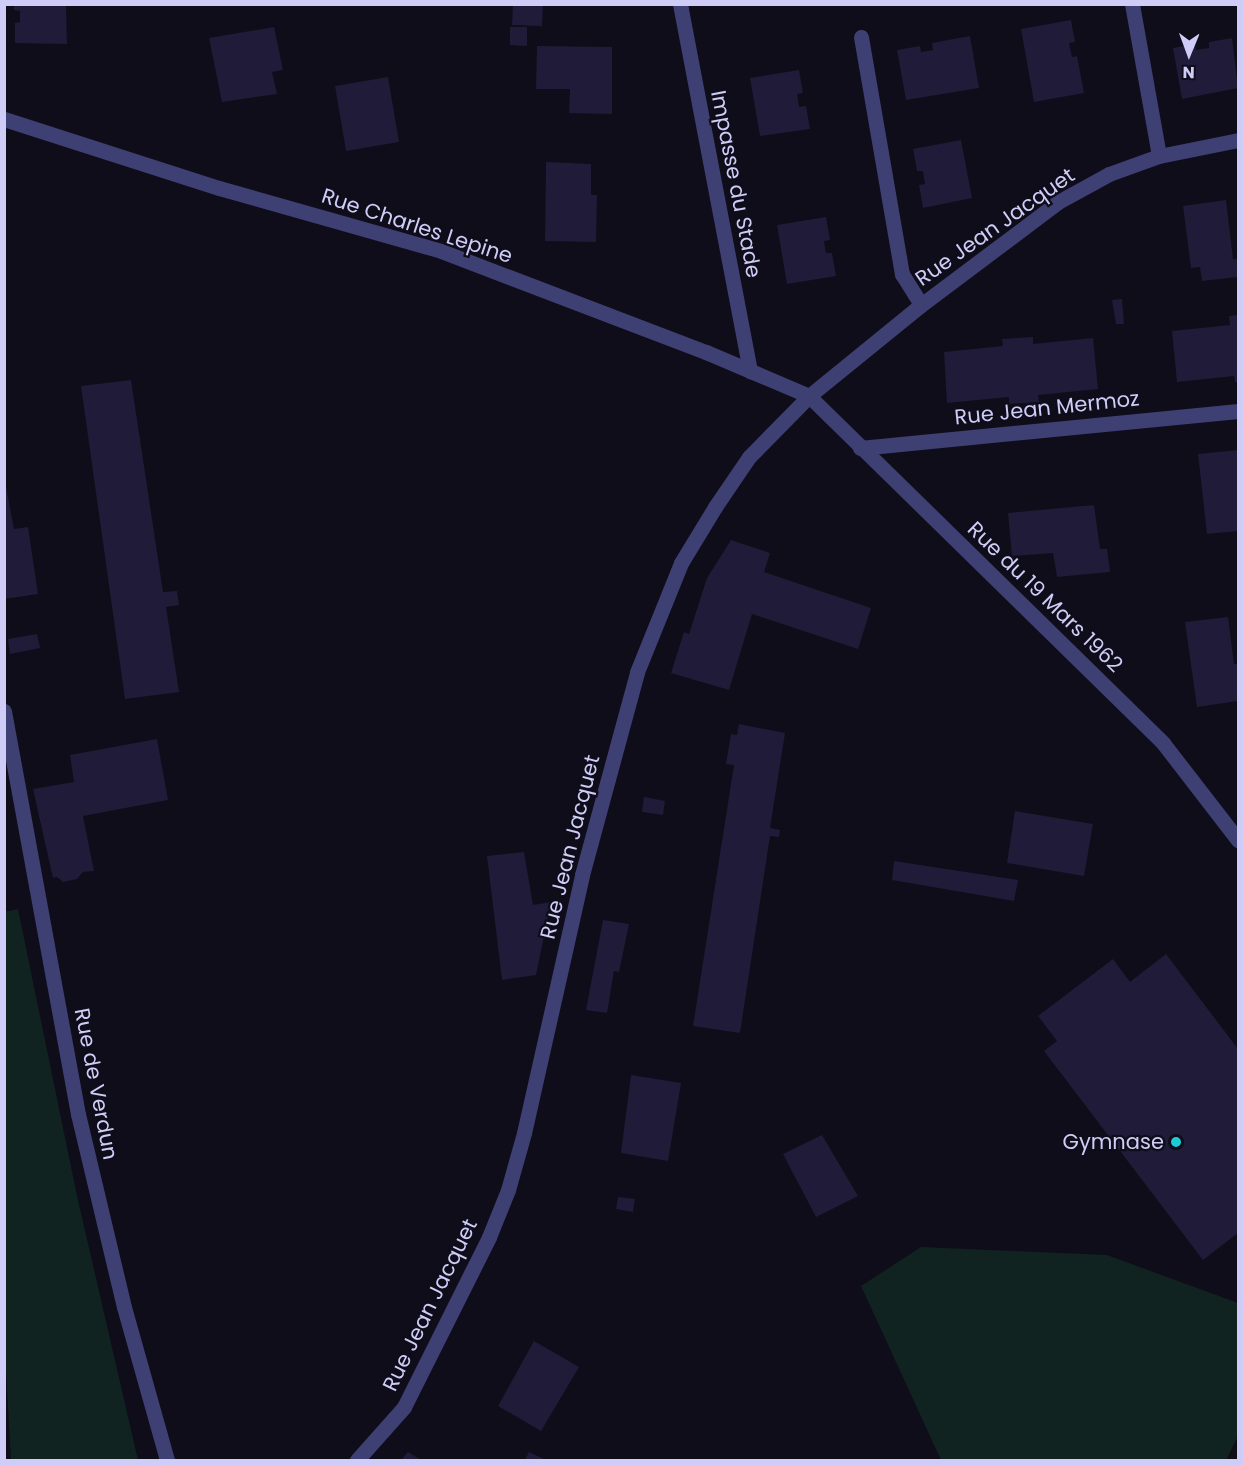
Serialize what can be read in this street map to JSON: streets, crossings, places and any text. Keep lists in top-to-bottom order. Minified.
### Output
{"streets":{"street":["Impasse du Stade","Rue Charles Lepine","Rue Jean Jacquet","Rue Jean Mermoz","Rue du 19 Mars 1962","Rue de Verdun"]},"crossings":[["Impasse du Stade","Rue Charles Lepine"],["Rue Charles Lepine","Rue Jean Jacquet"],["Rue Charles Lepine","Rue du 19 Mars 1962"],["Rue Jean Jacquet","Rue du 19 Mars 1962"],["Rue Jean Mermoz","Rue du 19 Mars 1962"]],"places":["Gymnase"],"north":"bottom"}
